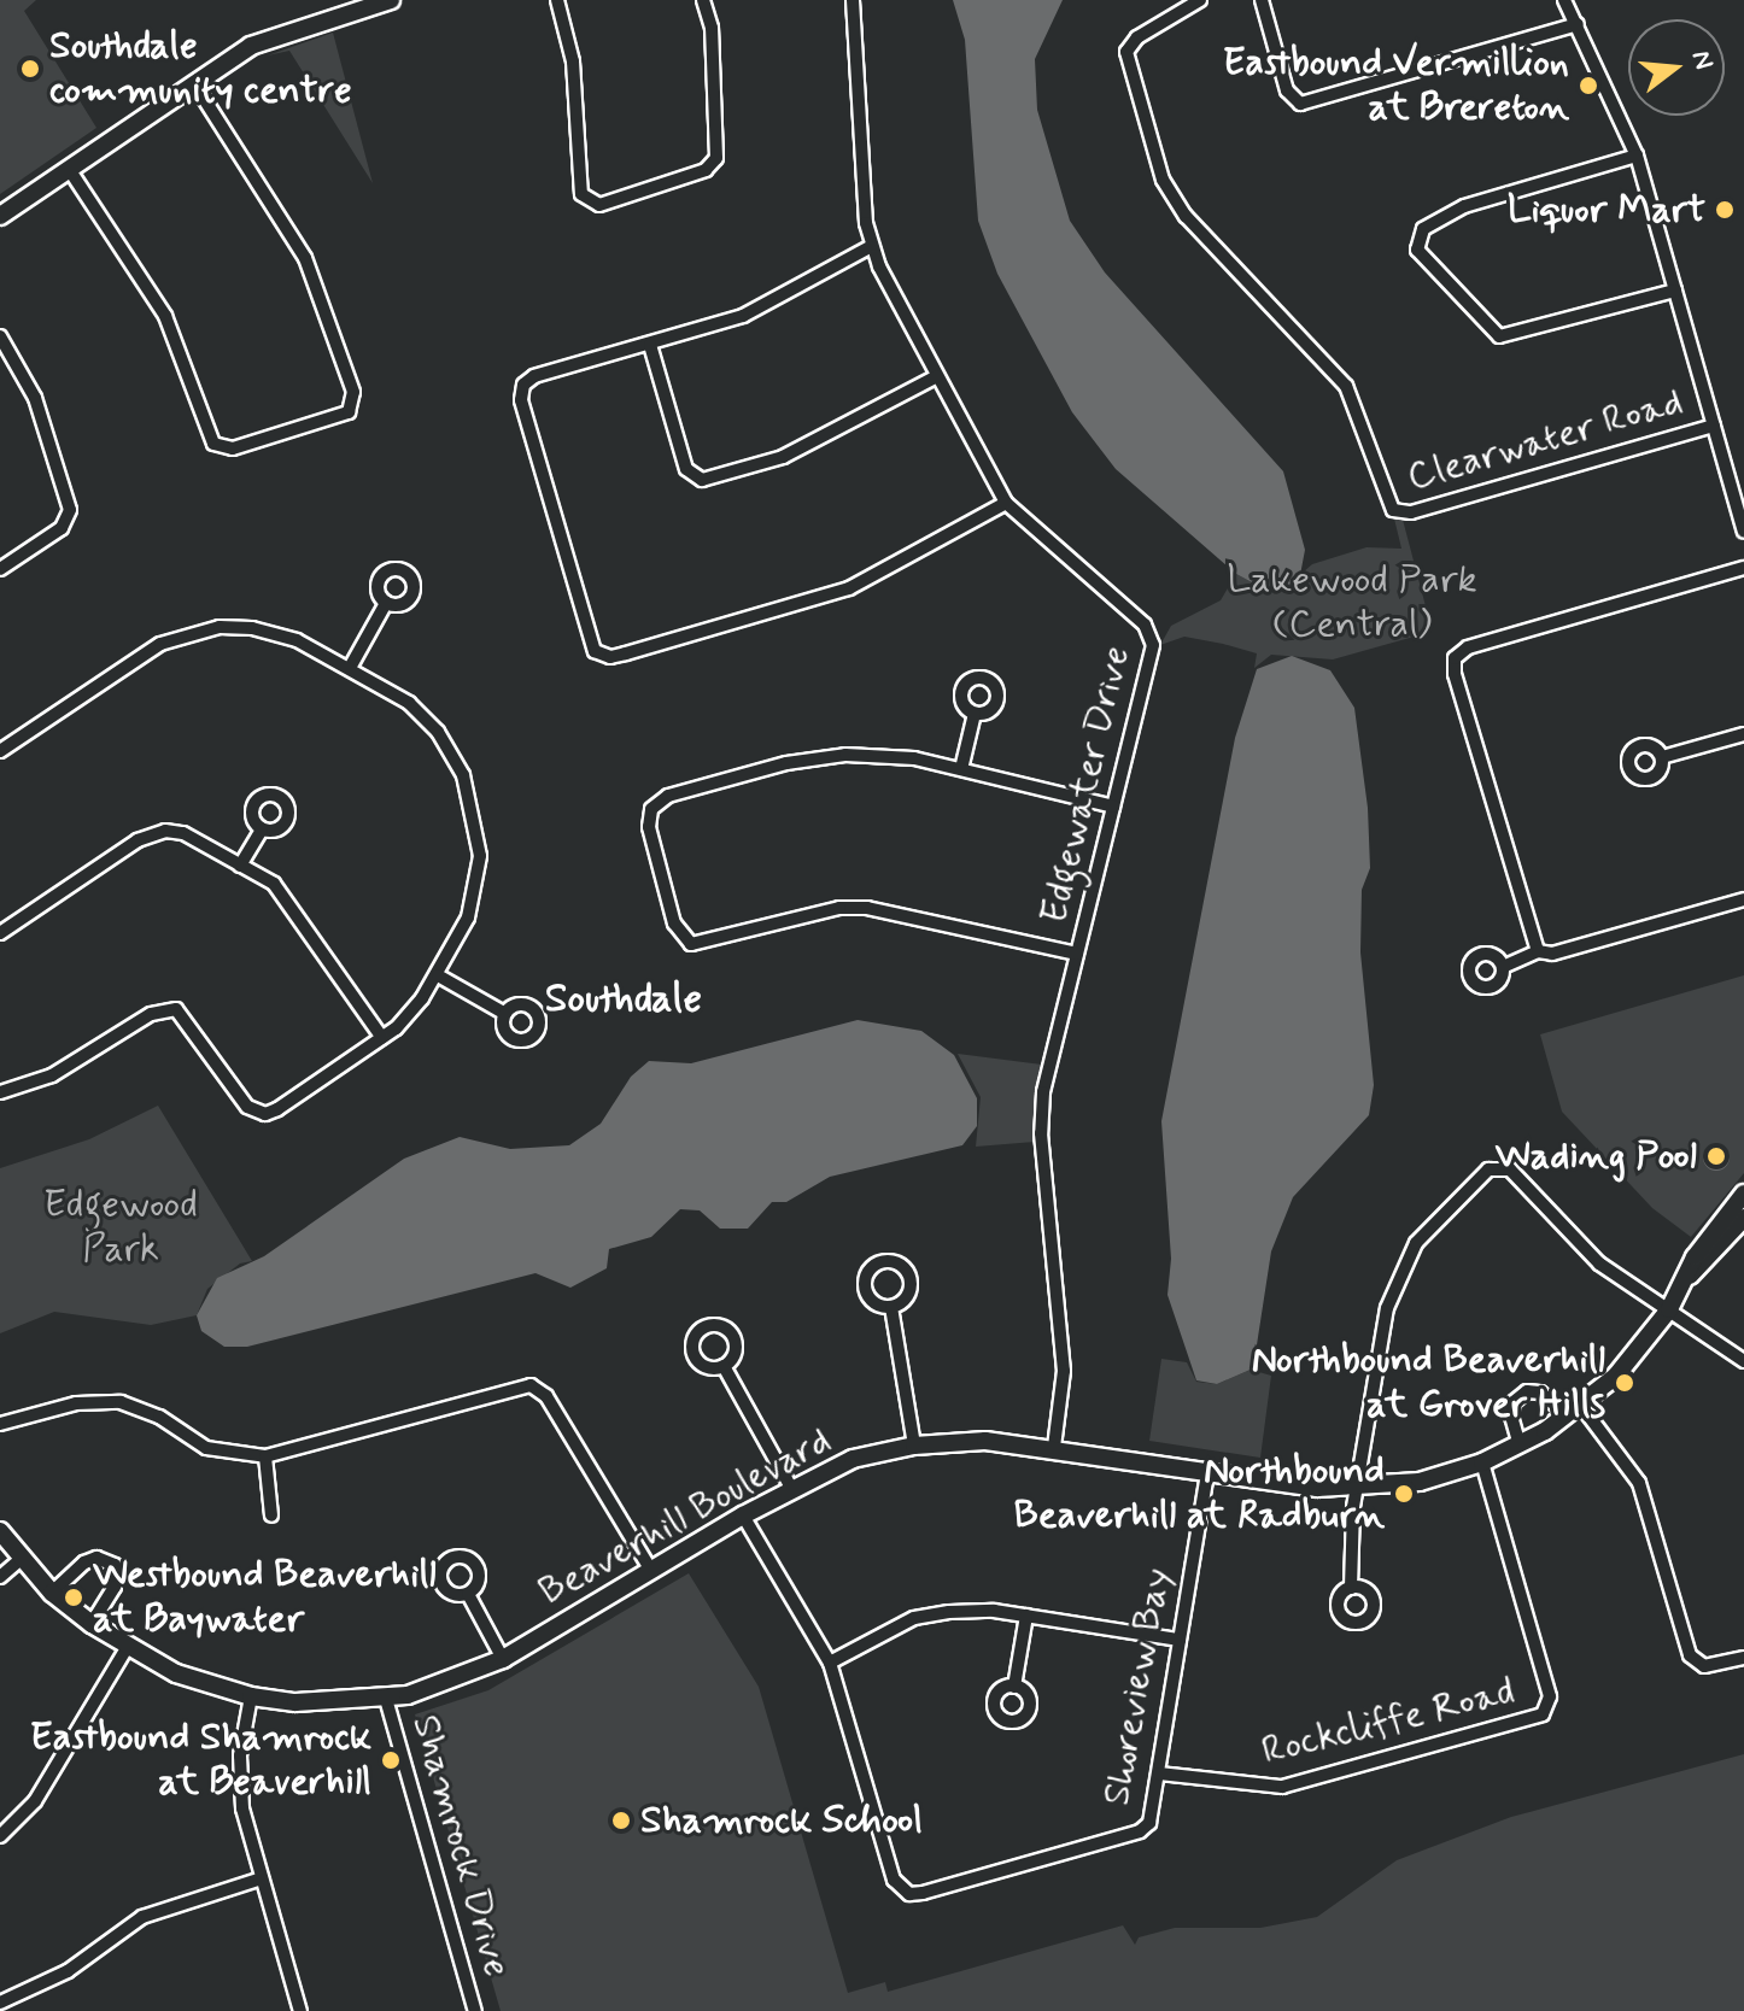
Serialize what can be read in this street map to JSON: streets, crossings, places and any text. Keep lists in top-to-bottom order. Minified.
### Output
{"streets":{"street":["Clearwater Road","Edgewater Drive","Beaverhill Boulevard","Shoreview Bay","Rockcliffe Road","Shamrock Drive"]},"crossings":[["Edgewater Drive","Beaverhill Boulevard"],["Beaverhill Boulevard","Shoreview Bay"],["Beaverhill Boulevard","Rockcliffe Road"],["Beaverhill Boulevard","Shamrock Drive"],["Shoreview Bay","Rockcliffe Road"]],"districts":["Southdale"],"parks":["Lakewood Park (Central)","Edgewood Park"],"places":["Southdale community centre","Eastbound Vermillion at Brereton","Liquor Mart","Wading Pool","Northbound Beaverhill at Grover Hills","Northbound Beaverhill at Radburn","Westbound Beaverhill at Baywater","Eastbound Shamrock at Beaverhill","Shamrock School"],"north":"right"}
